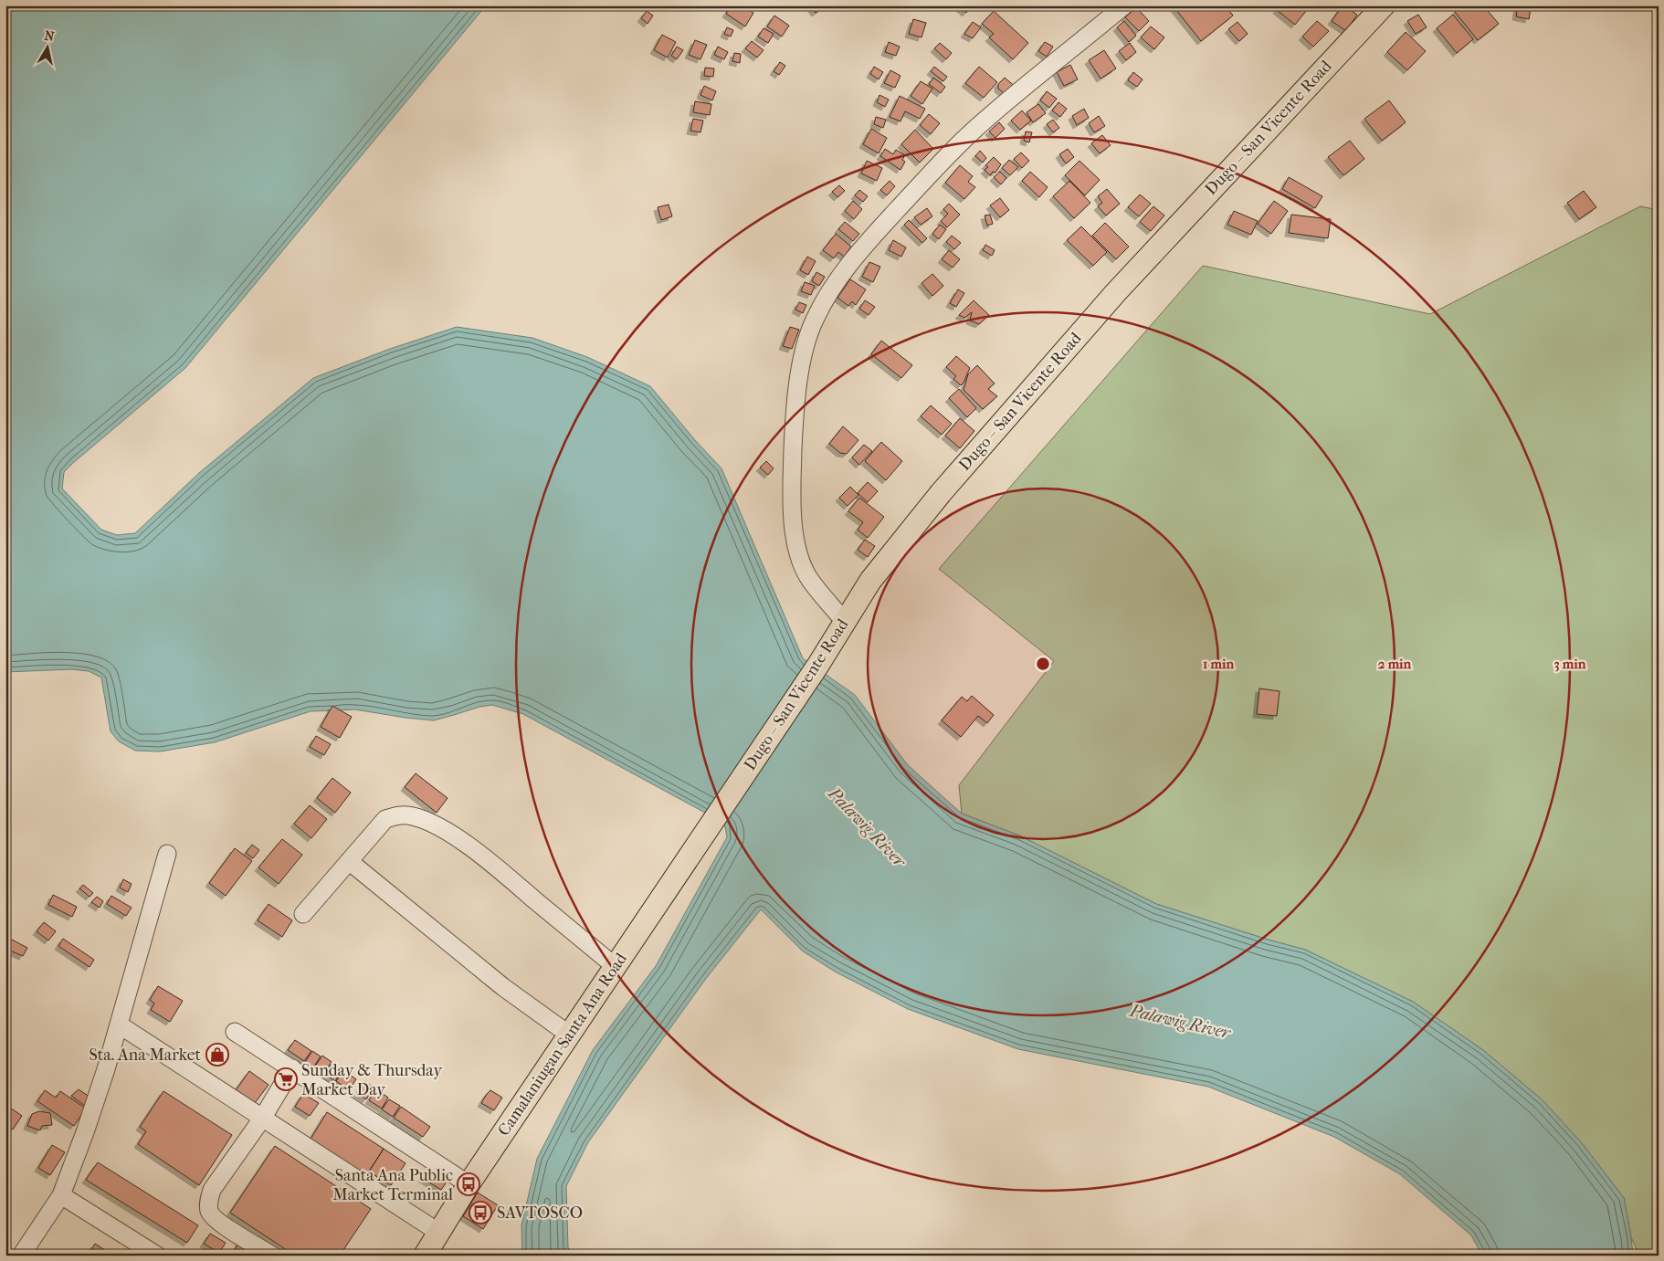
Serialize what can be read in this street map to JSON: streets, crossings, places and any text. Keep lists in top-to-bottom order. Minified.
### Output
{"streets":{"main road":["Dugo – San Vicente Road","Camalaniugan-Santa Ana Road"]},"crossings":[["Dugo – San Vicente Road","Camalaniugan-Santa Ana Road"]],"water":["Palawig River"],"places":{"shop":["Sta. Ana Market"],"supermarket":["Sunday & Thursday Market Day"],"bus stop":["Santa Ana Public Market Terminal","SAVTOSCO"]},"north":"top","rings":["1 min","2 min","3 min"]}
